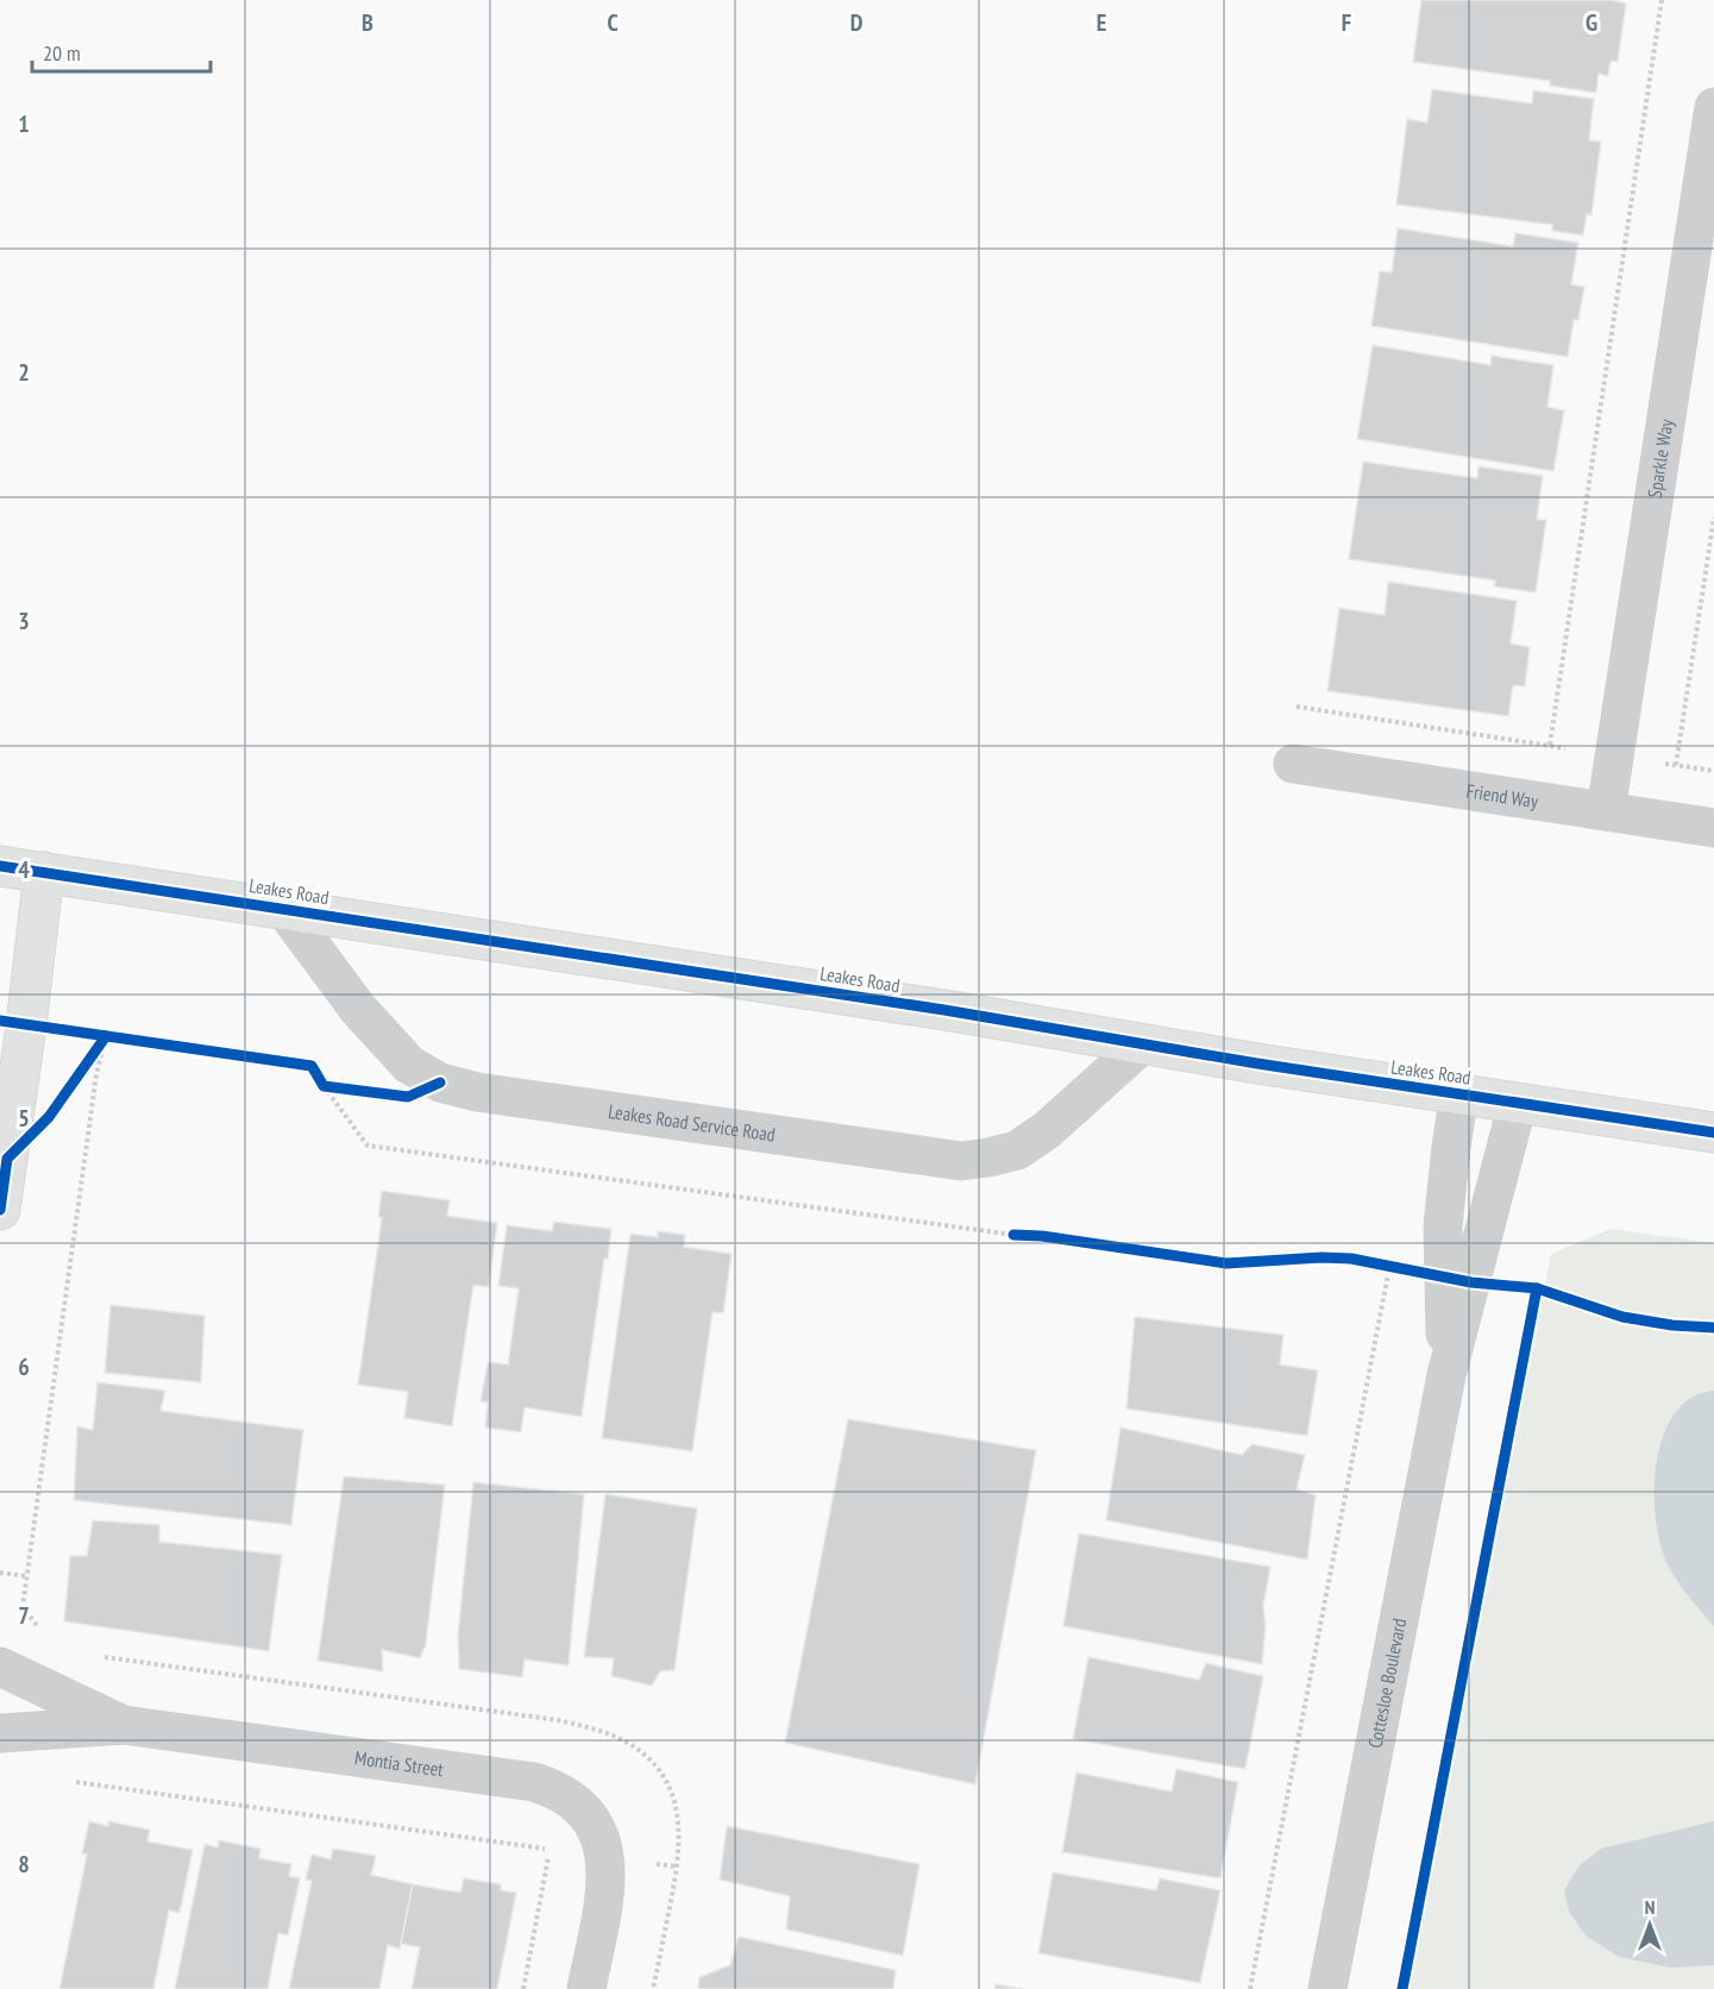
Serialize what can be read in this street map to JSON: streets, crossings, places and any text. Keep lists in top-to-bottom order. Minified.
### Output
{"streets":{"main road":["Leakes Road"],"street":["Sparkle Way","Friend Way","Leakes Road Service Road","Cottesloe Boulevard","Montia Street"]},"crossings":[["Sparkle Way","Friend Way"],["Leakes Road","Leakes Road Service Road"],["Leakes Road","Cottesloe Boulevard"]],"scale_bar":"20 m","north":"top","grid":{"columns":["B","C","D","E","F","G"],"rows":["1","2","3","4","5","6","7","8"]}}
